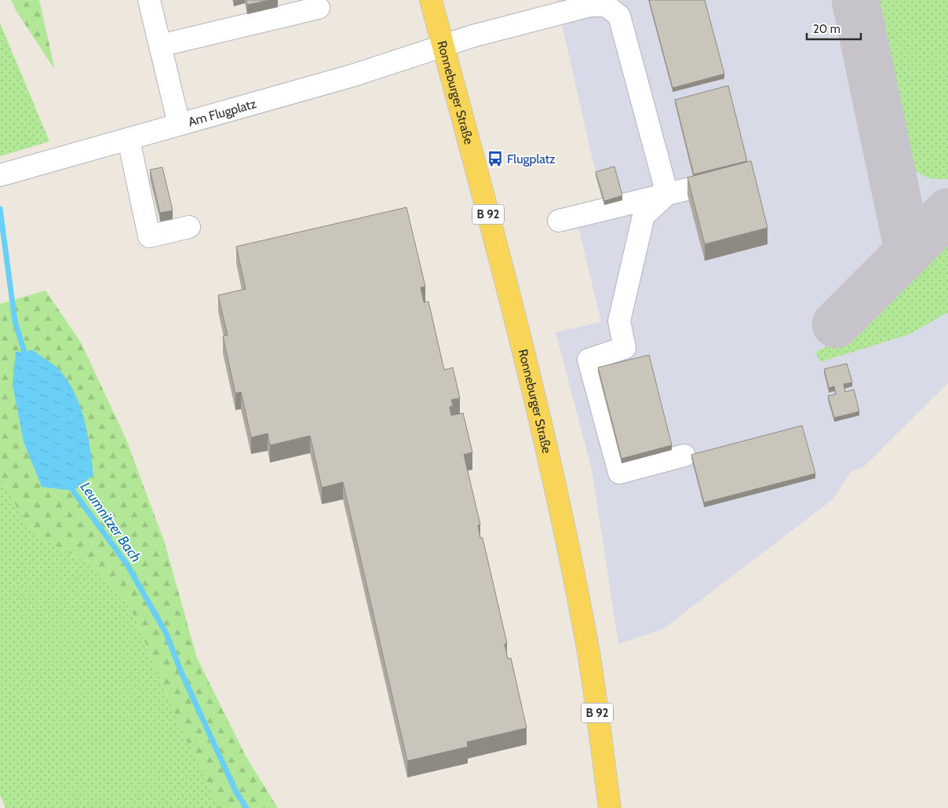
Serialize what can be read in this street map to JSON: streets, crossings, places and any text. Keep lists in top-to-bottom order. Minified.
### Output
{"streets":{"main road":["Ronneburger Straße","B 92"],"street":["Am Flugplatz"]},"crossings":[["Ronneburger Straße","Am Flugplatz"]],"water":["Leumnitzer Bach"],"places":{"bus stop":["Flugplatz"]},"scale_bar":"20 m"}
